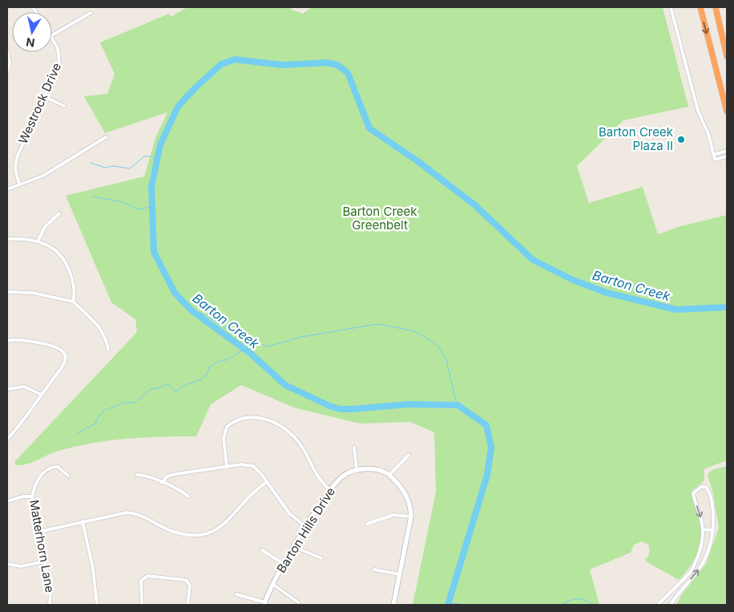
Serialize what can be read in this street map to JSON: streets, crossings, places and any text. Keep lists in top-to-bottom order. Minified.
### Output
{"streets":{"street":["Westrock Drive","Barton Hills Drive","Matterhorn Lane"]},"water":["Barton Creek"],"parks":["Barton Creek Greenbelt"],"places":["Barton Creek Plaza II"],"north":"bottom"}
